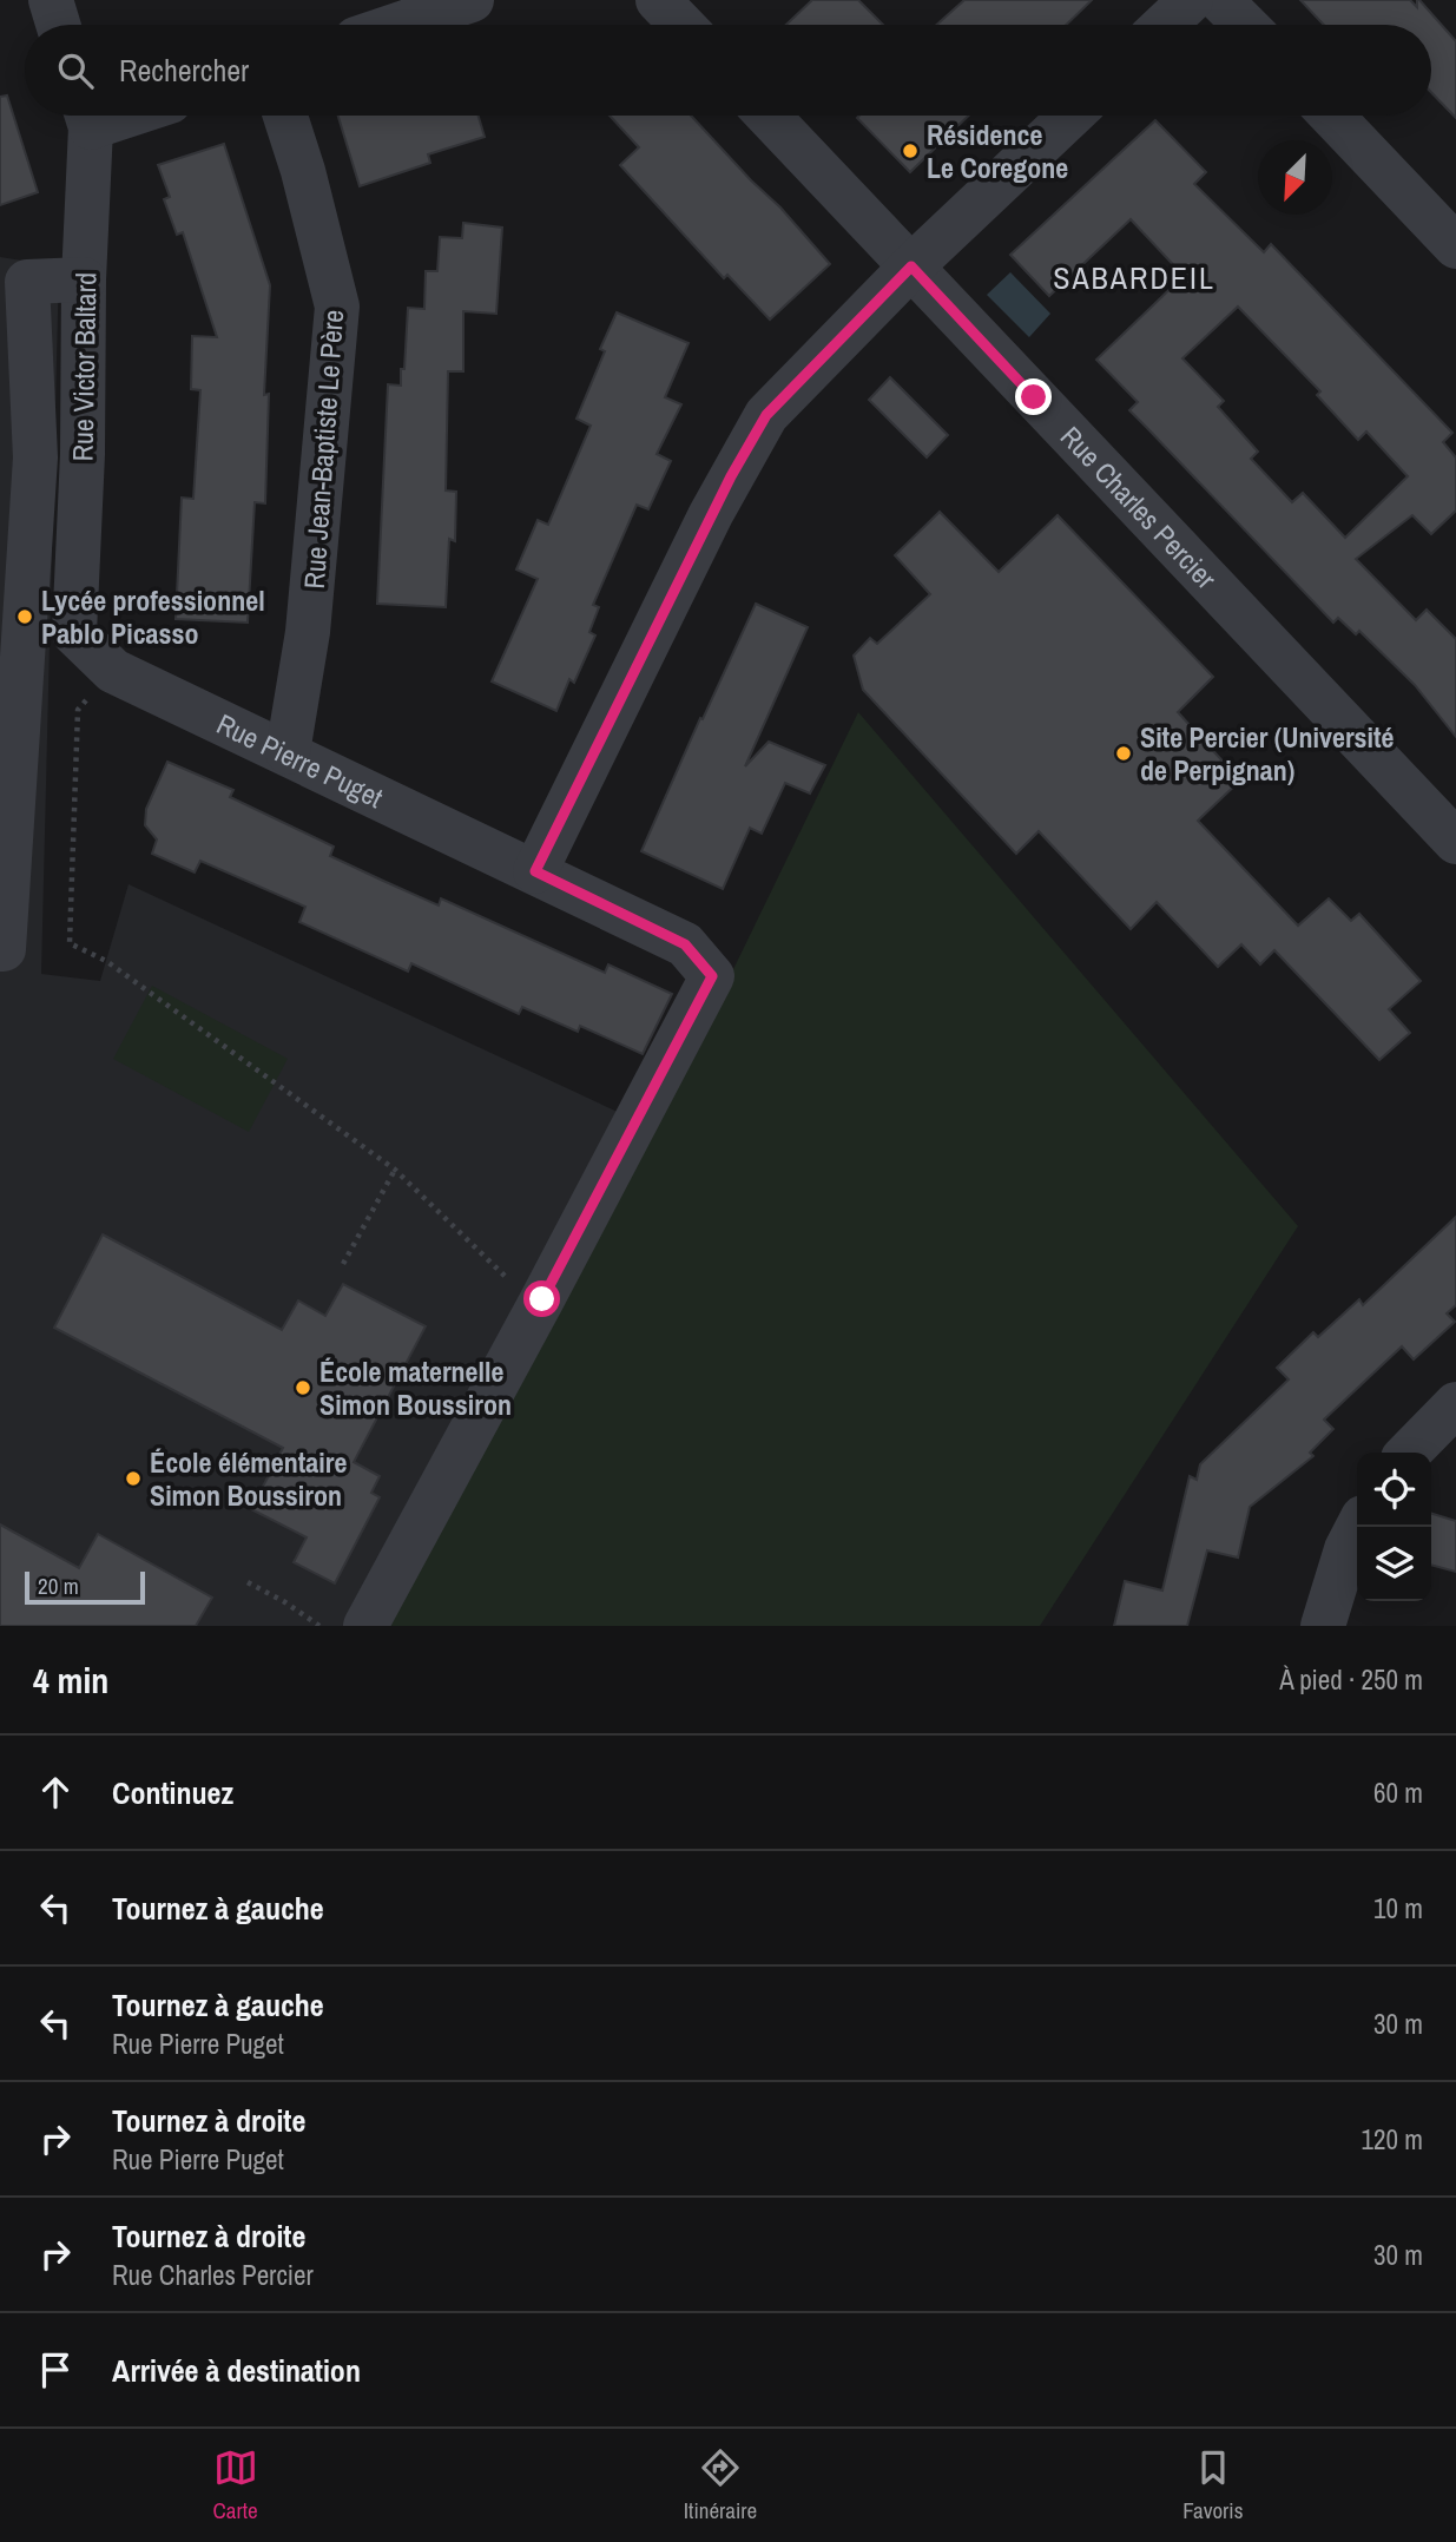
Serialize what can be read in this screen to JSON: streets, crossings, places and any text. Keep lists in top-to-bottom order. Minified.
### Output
{"streets":{"street":["Rue Victor Baltard","Rue Jean-Baptiste Le Père","Rue Charles Percier","Rue Pierre Puget"]},"crossings":[["Rue Victor Baltard","Rue Pierre Puget"],["Rue Jean-Baptiste Le Père","Rue Pierre Puget"]],"districts":["SABARDEIL"],"places":["Résidence Le Coregone","Lycée professionnel Pablo Picasso","Site Percier (Université de Perpignan)","École maternelle Simon Boussiron","École élémentaire Simon Boussiron"],"scale_bar":"20 m","north":"bottom left","page":{"search":"Rechercher","scale":"20 m","heading":["4 min","À pied · 250 m"],"list":[["Continuez","60 m"],["Tournez à gauche","10 m"],["Tournez à gauche","Rue Pierre Puget","30 m"],["Tournez à droite","Rue Pierre Puget","120 m"],["Tournez à droite","Rue Charles Percier","30 m"],"Arrivée à destination"],"nav":["Carte","Itinéraire","Favoris"]}}
